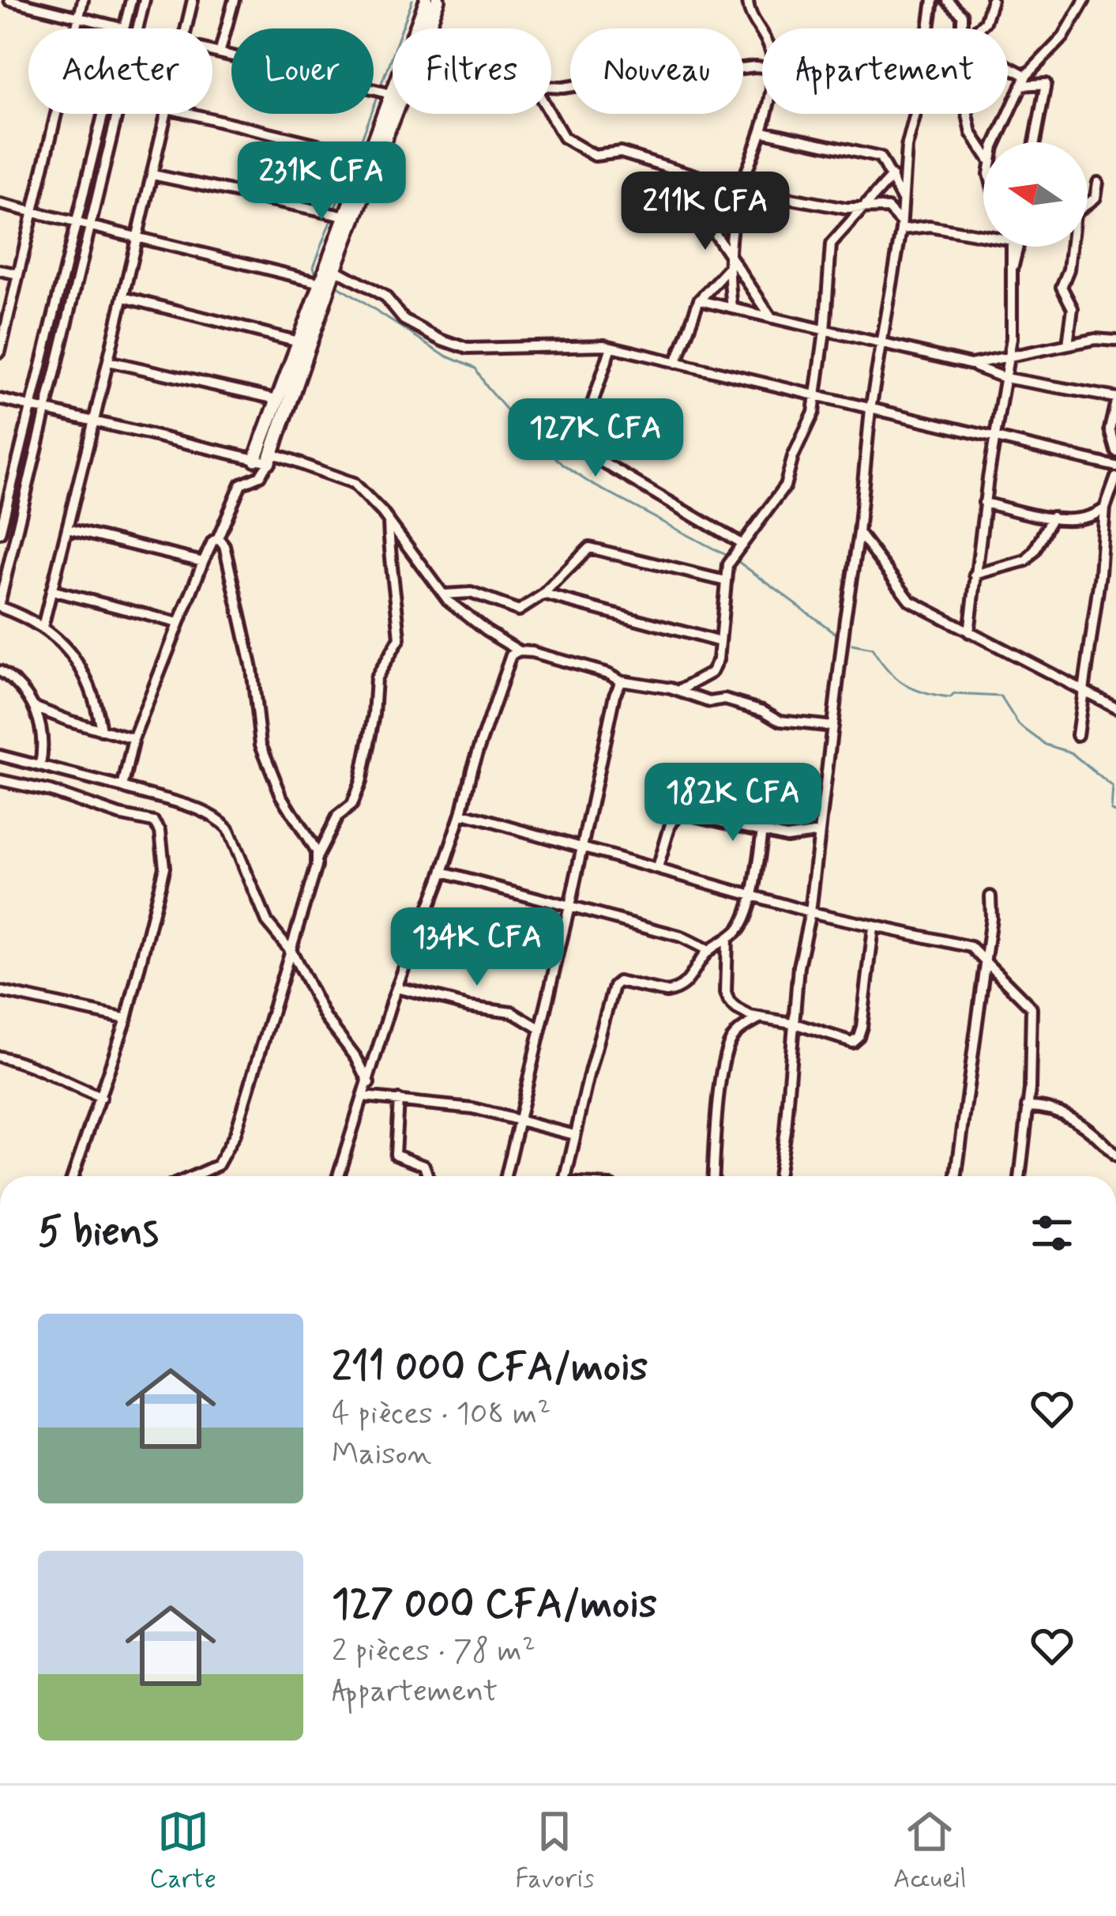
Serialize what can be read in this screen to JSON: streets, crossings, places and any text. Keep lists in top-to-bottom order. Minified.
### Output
{"north":"left","page":{"chip":["Acheter","Louer","Filtres","Nouveau","Appartement"],"price":["231K CFA","211K CFA","127K CFA","182K CFA","134K CFA"],"heading":"5 biens","list":[{"name":"211 000 CFA/mois","note":"4 pièces · 108 m² · Maison"},{"name":"127 000 CFA/mois","note":"2 pièces · 78 m² · Appartement"}],"tabs":["Carte","Favoris","Accueil"]}}
